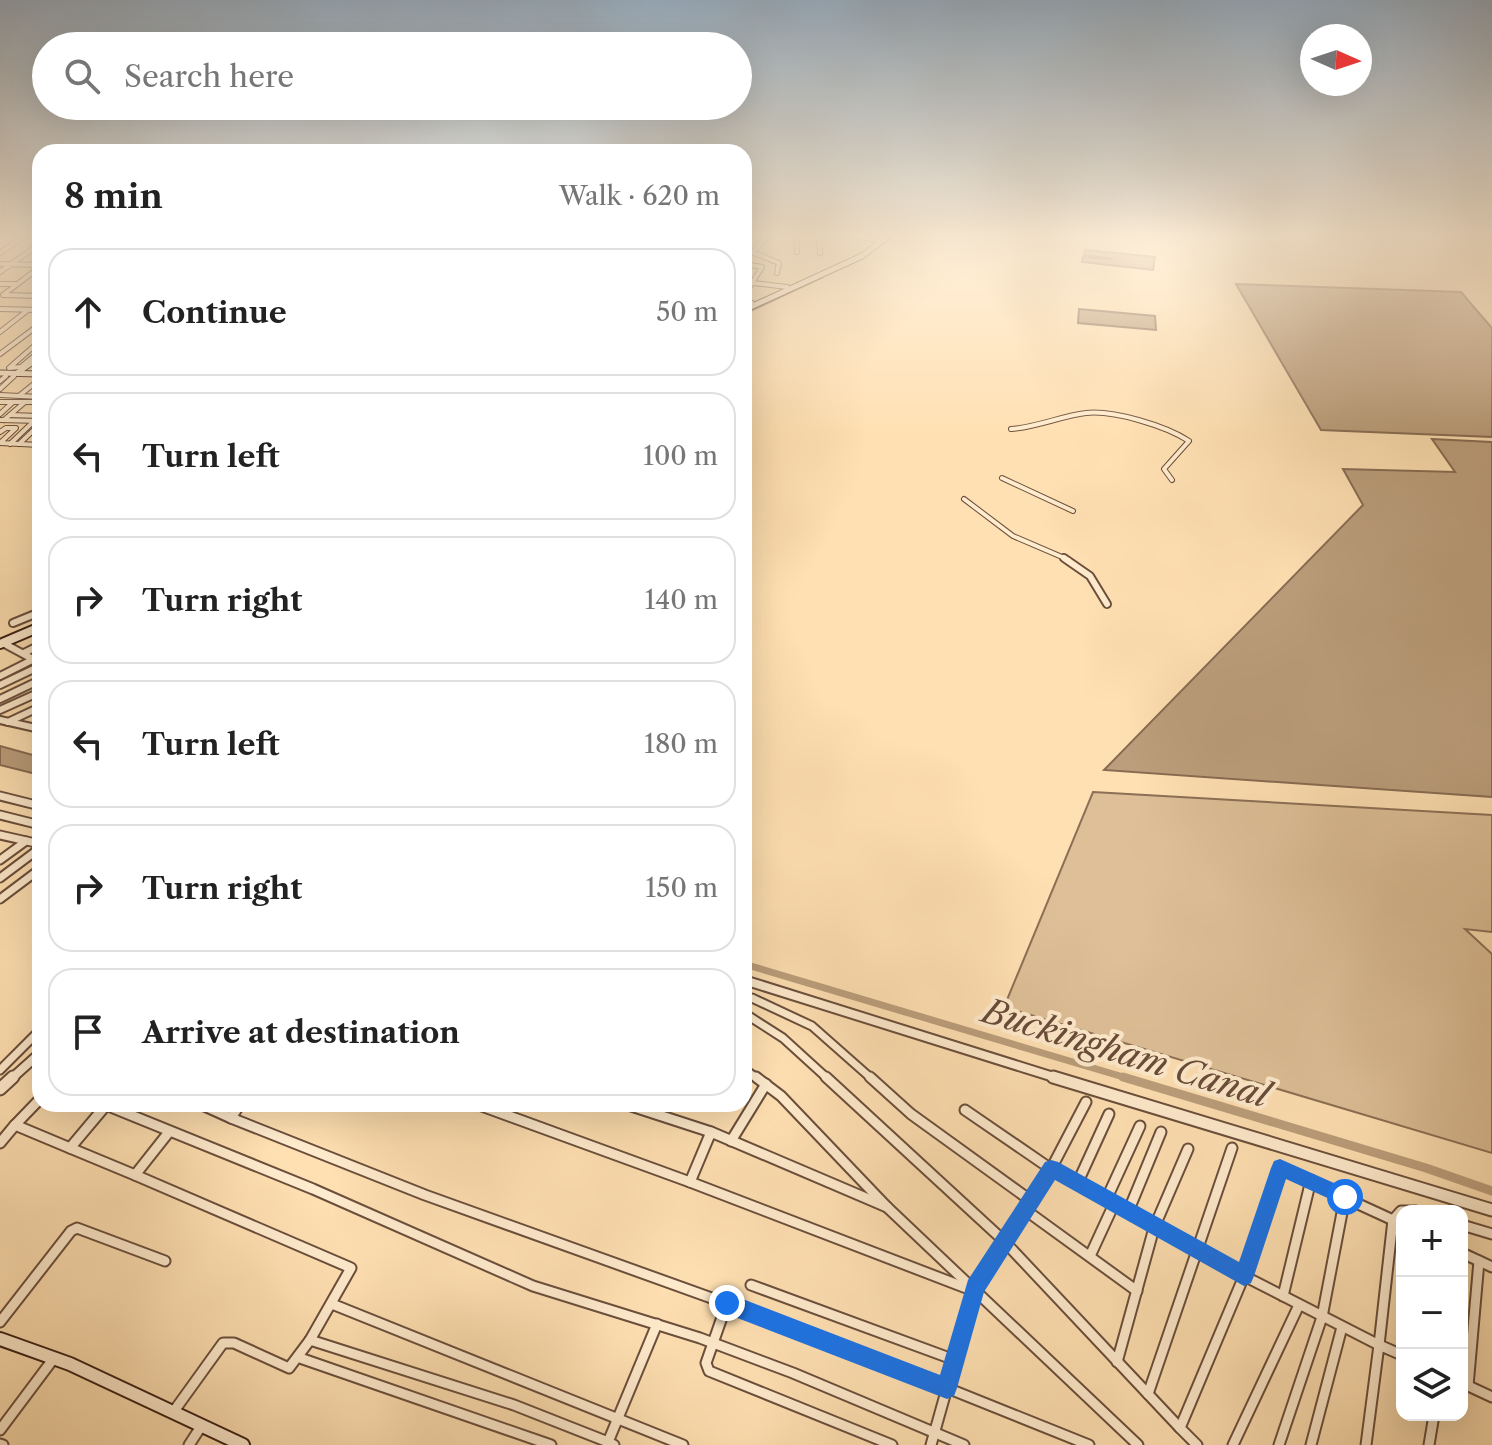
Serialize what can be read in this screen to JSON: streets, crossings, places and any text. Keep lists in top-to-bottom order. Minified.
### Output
{"water":["Buckingham Canal"],"north":"right","page":{"search":"Search here","heading":["8 min","Walk · 620 m"],"list":[["Continue","50 m"],["Turn left","100 m"],["Turn right","140 m"],["Turn left","180 m"],["Turn right","150 m"],"Arrive at destination"],"map_buttons":["+","−"]}}
